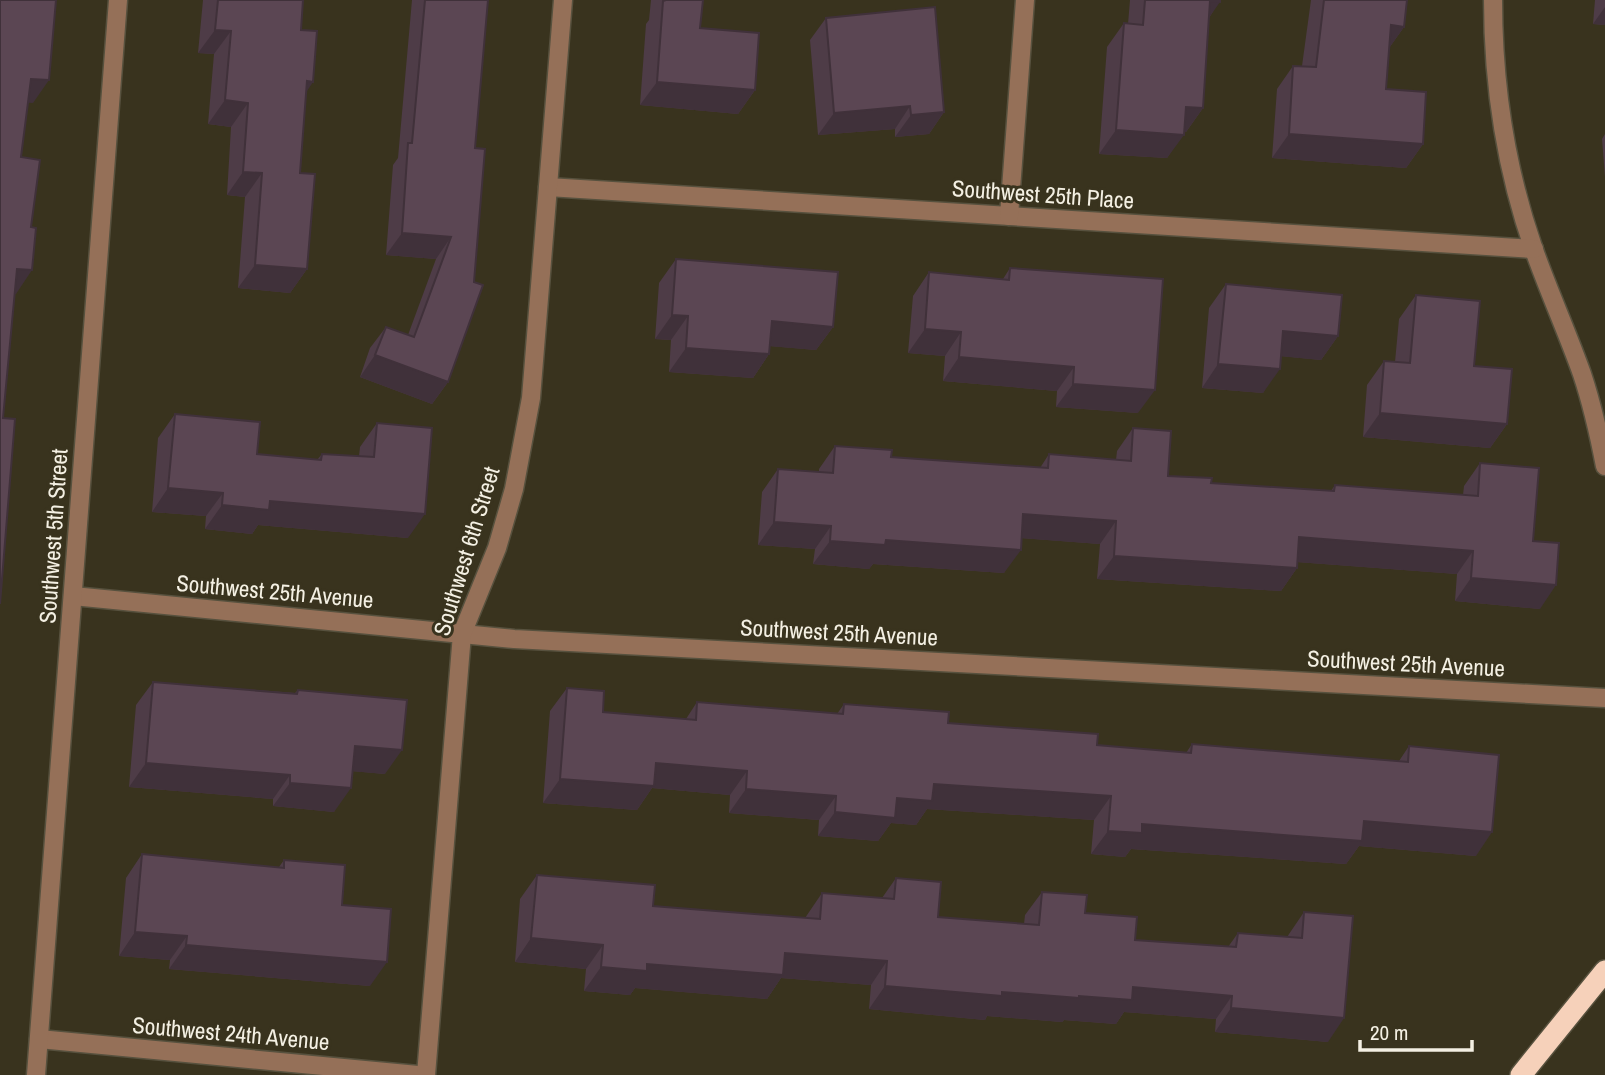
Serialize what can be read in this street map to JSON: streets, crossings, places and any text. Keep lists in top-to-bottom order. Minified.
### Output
{"streets":{"street":["Southwest 25th Place","Southwest 5th Street","Southwest 6th Street","Southwest 25th Avenue","Southwest 24th Avenue"]},"crossings":[["Southwest 25th Place","Southwest 6th Street"],["Southwest 5th Street","Southwest 25th Avenue"],["Southwest 5th Street","Southwest 24th Avenue"],["Southwest 6th Street","Southwest 25th Avenue"]],"scale_bar":"20 m"}
